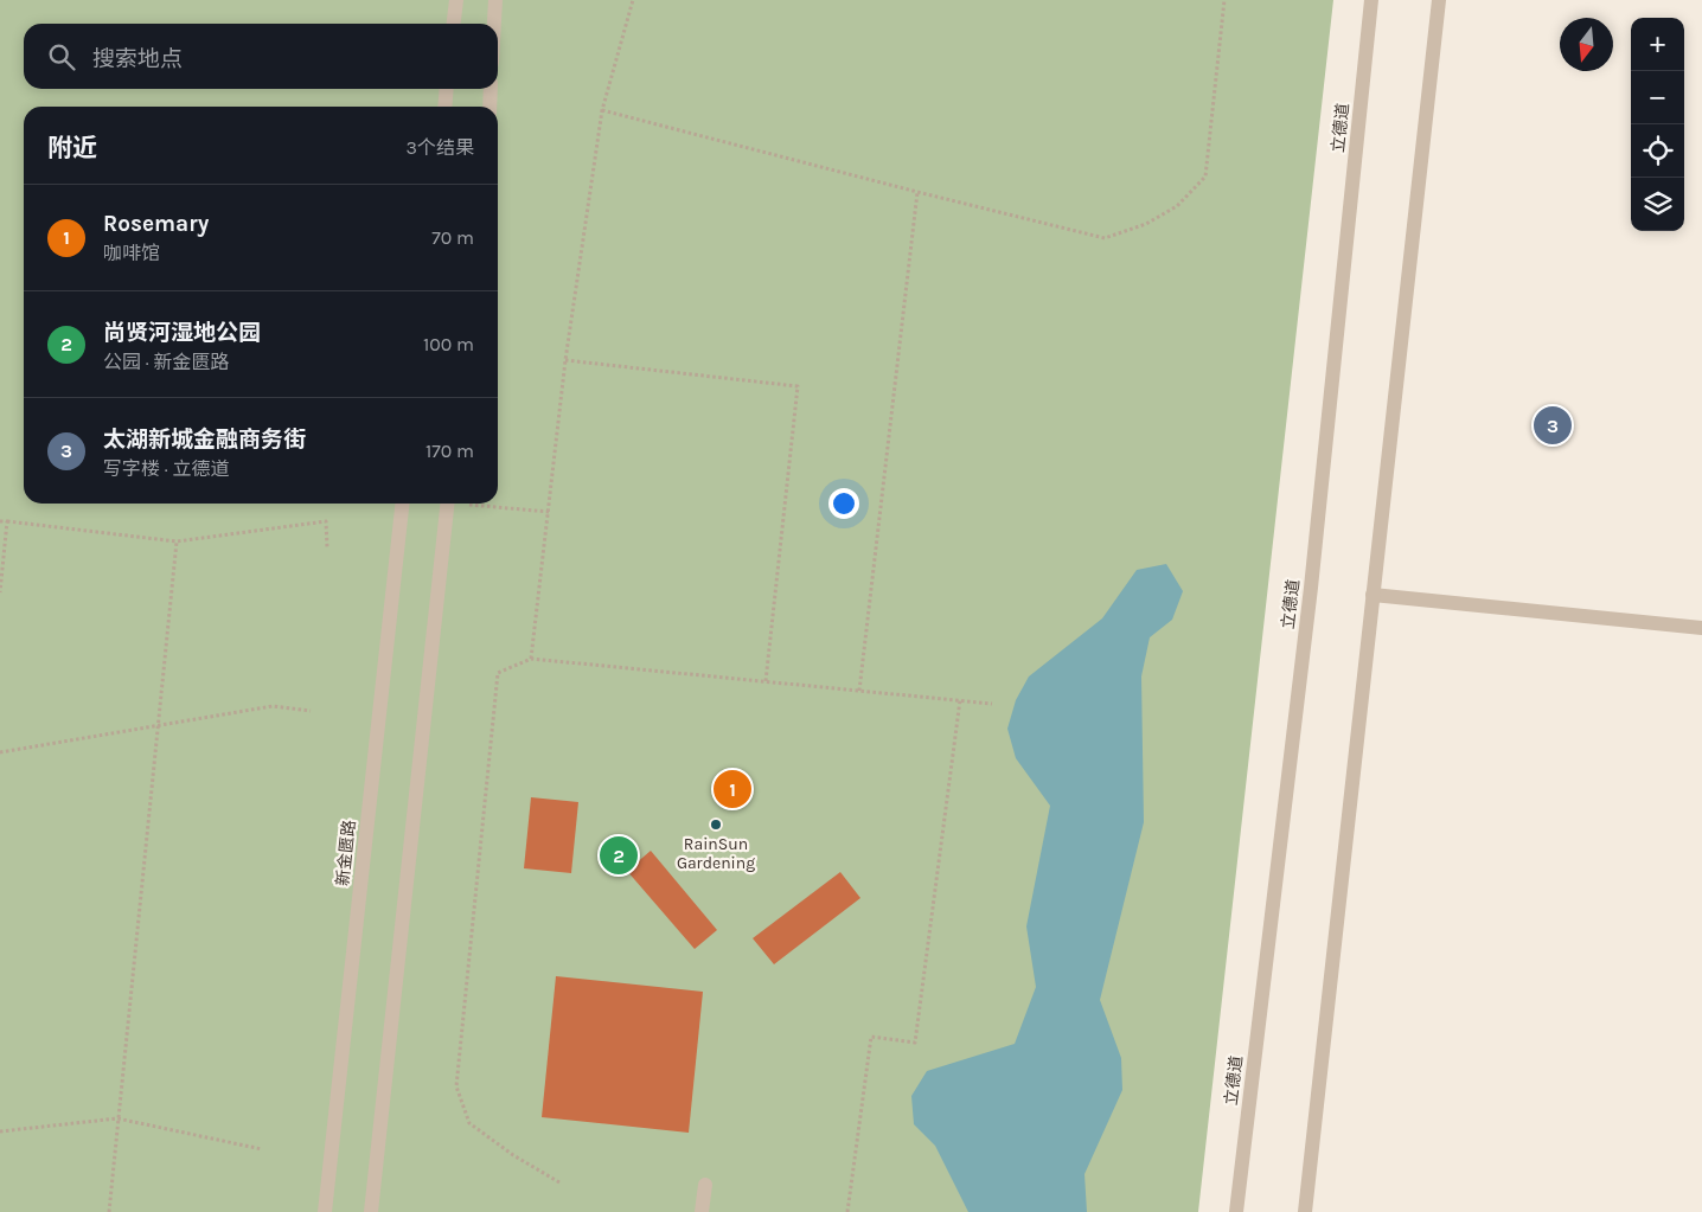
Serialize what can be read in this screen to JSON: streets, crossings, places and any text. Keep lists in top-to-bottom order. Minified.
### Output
{"streets":{"street":["立德道","新金匮路"]},"places":["RainSun Gardening"],"north":"bottom","page":{"map_buttons":["+","−"],"search":"搜索地点","heading":["附近","3个结果"],"list":[{"mark":"1","name":"Rosemary","note":"咖啡馆","value":"70 m"},{"mark":"2","name":"尚贤河湿地公园","note":"公园 · 新金匮路","value":"100 m"},{"mark":"3","name":"太湖新城金融商务街","note":"写字楼 · 立德道","value":"170 m"}],"pins":["3","1","2"]}}
